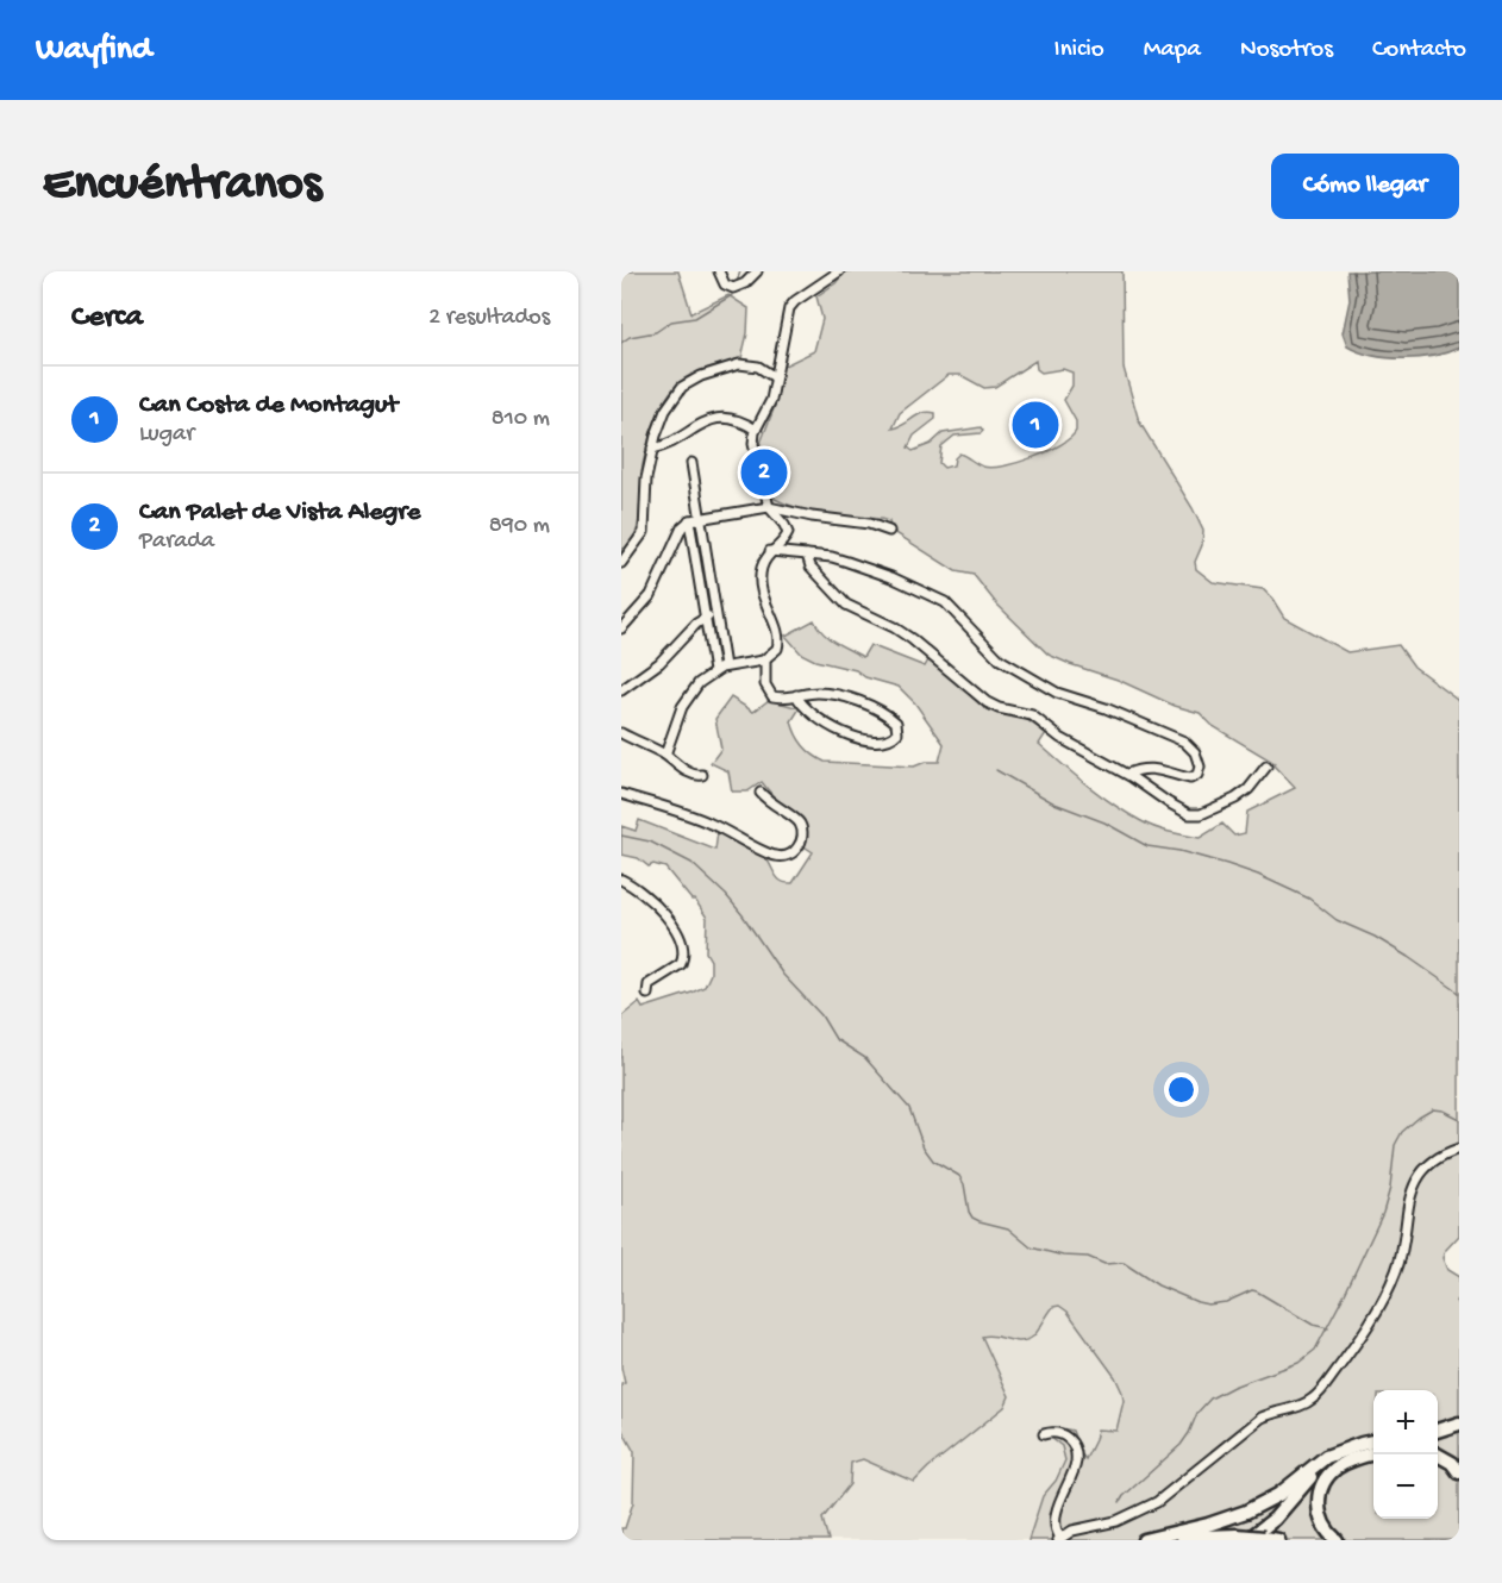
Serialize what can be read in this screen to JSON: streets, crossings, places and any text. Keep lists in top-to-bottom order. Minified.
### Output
{"page":{"header":"Wayfind","nav":["Inicio","Mapa","Nosotros","Contacto"],"buttons":"Cómo llegar","title":"Encuéntranos","heading":["Cerca","2 resultados"],"list":[{"mark":"1","name":"Can Costa de Montagut","note":"Lugar","value":"810 m"},{"mark":"2","name":"Can Palet de Vista Alegre","note":"Parada","value":"890 m"}],"pins":["1","2"],"map_buttons":["+","−"]}}
